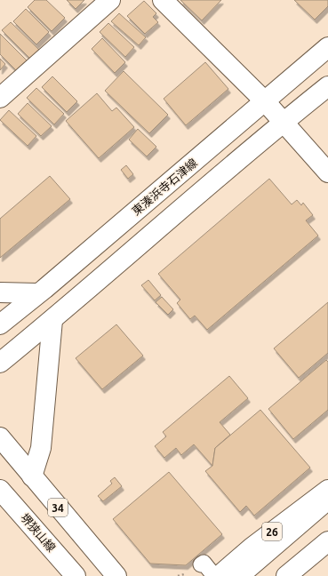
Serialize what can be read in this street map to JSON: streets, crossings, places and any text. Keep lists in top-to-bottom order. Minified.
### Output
{"streets":{"main road":["東湊浜寺石津線","34","26","堺狭山線"]}}
